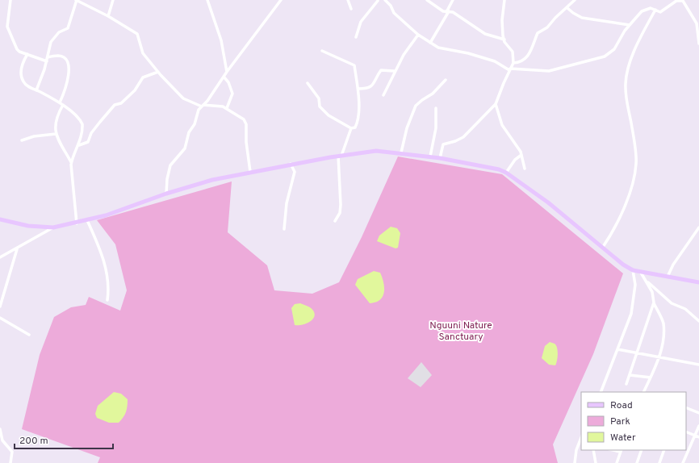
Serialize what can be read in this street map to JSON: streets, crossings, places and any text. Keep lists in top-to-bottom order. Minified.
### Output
{"parks":["Nguuni Nature Sanctuary"],"legend":["Road","Park","Water"],"scale_bar":"200 m"}
